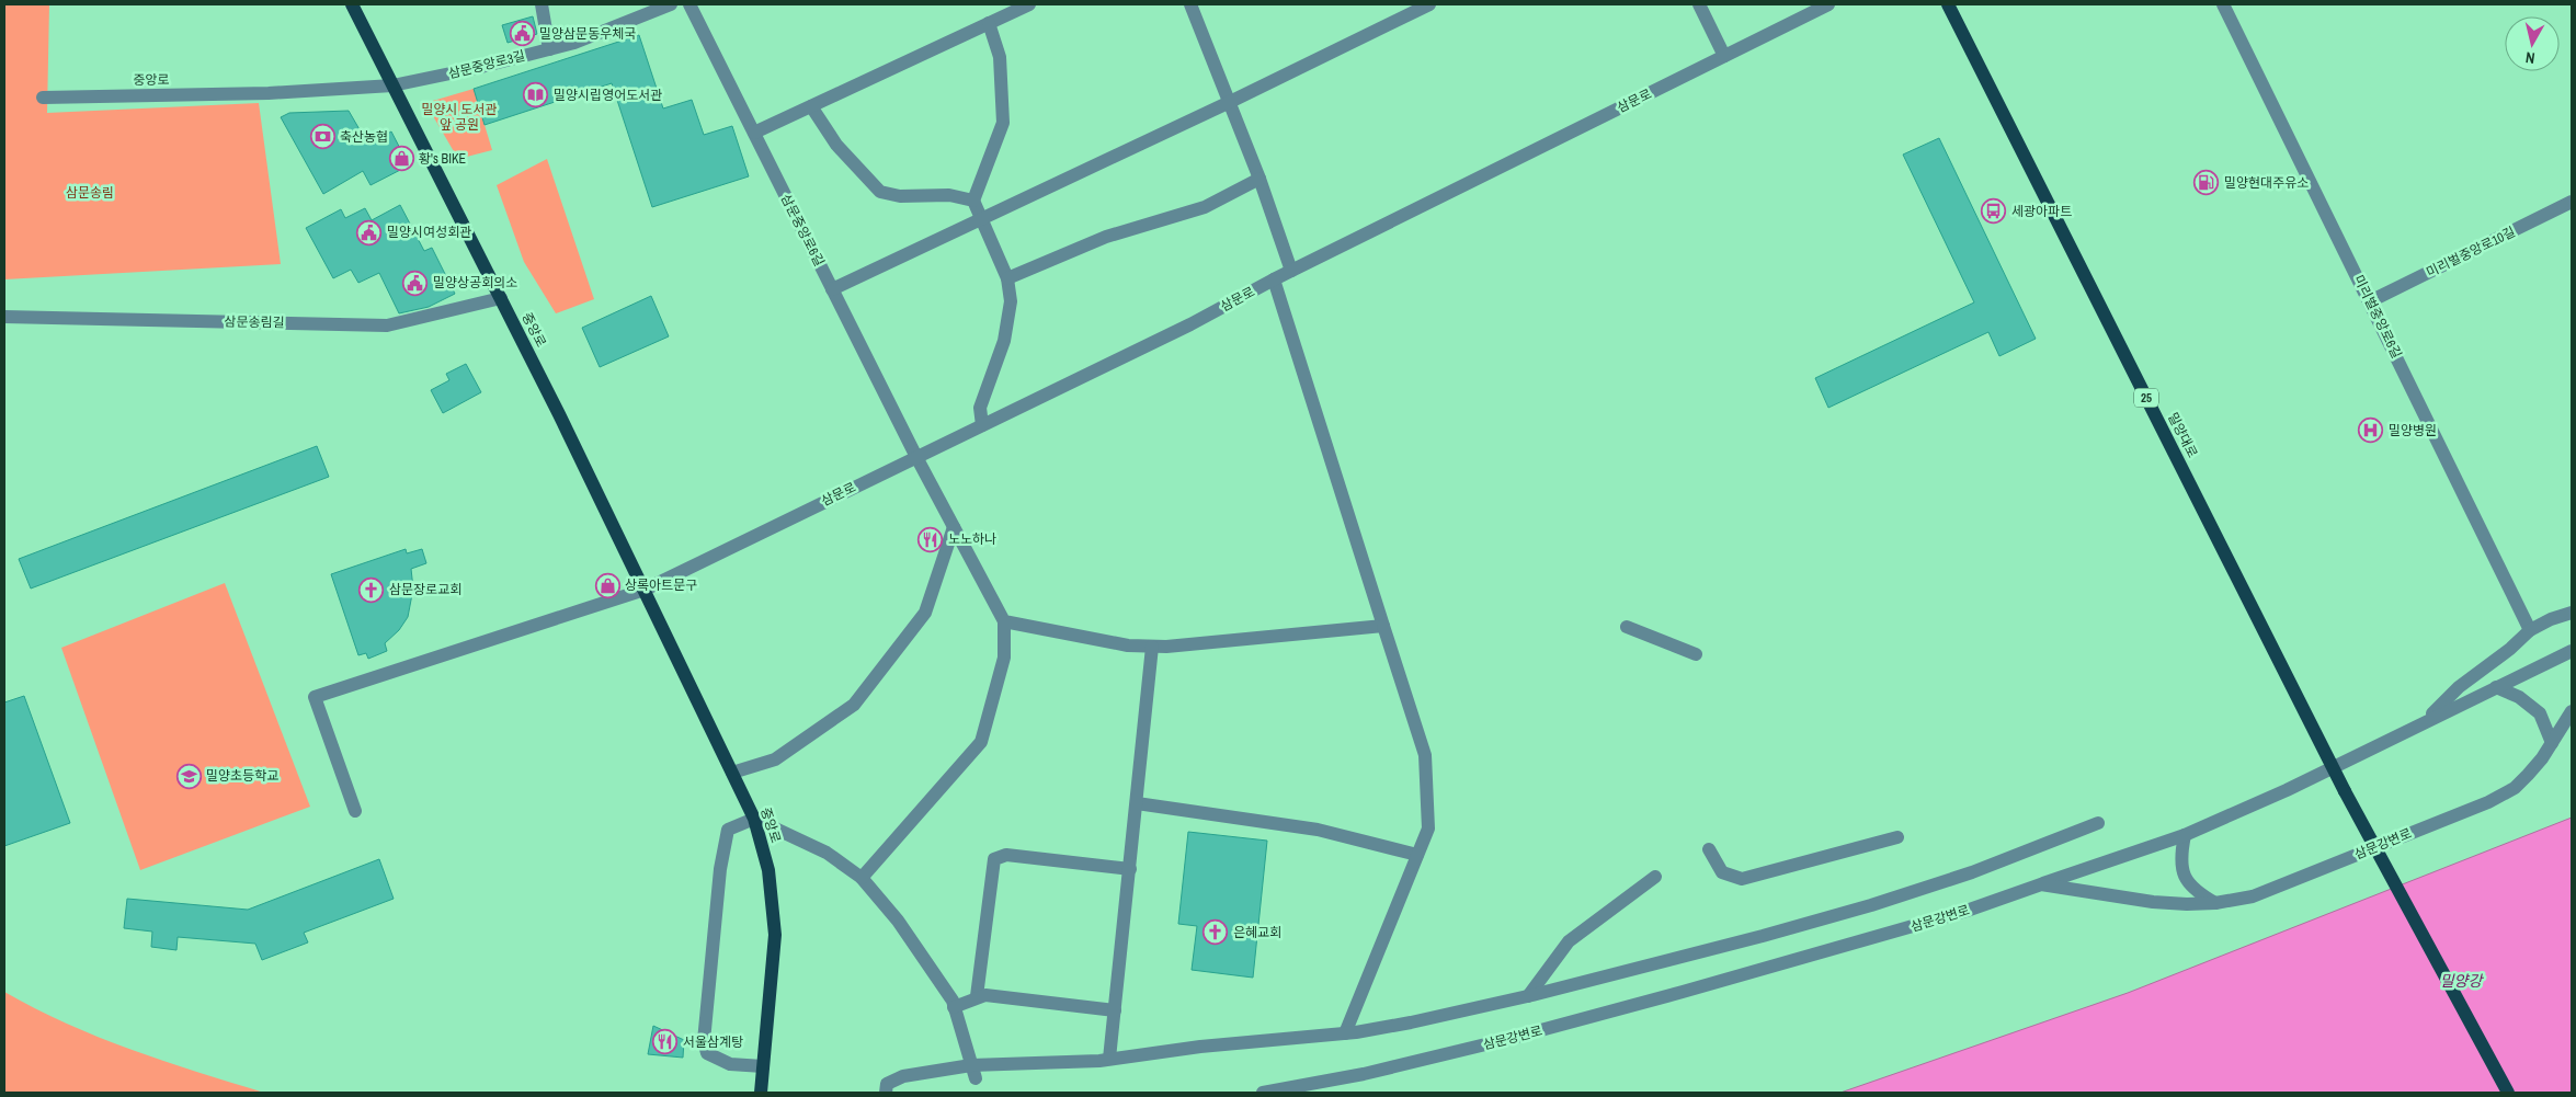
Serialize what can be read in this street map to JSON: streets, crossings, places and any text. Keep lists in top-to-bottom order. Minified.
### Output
{"streets":{"main road":["중앙로","25","밀양대로"],"street":["삼문중앙로3길","삼문로","삼문중앙로6길","미리벌중앙로10길","미리벌중앙로6길","삼문송림길","삼문강변로"]},"crossings":[["삼문중앙로3길","중앙로"],["중앙로","삼문로"],["중앙로","삼문송림길"],["삼문로","삼문중앙로6길"],["미리벌중앙로10길","미리벌중앙로6길"]],"water":["밀양강"],"parks":["밀양시 도서관 앞 공원","삼문송림"],"places":{"public building":["밀양삼문동우체국","밀양시여성회관","밀양상공회의소"],"library":["밀양시립영어도서관"],"bank":["축산농협"],"shop":["황's BIKE","상록아트문구"],"fuel station":["밀양현대주유소"],"bus stop":["세광아파트"],"hospital":["밀양병원"],"restaurant":["노노하나","서울삼계탕"],"church":["삼문장로교회","은혜교회"],"school or university":["밀양초등학교"]},"north":"bottom"}
